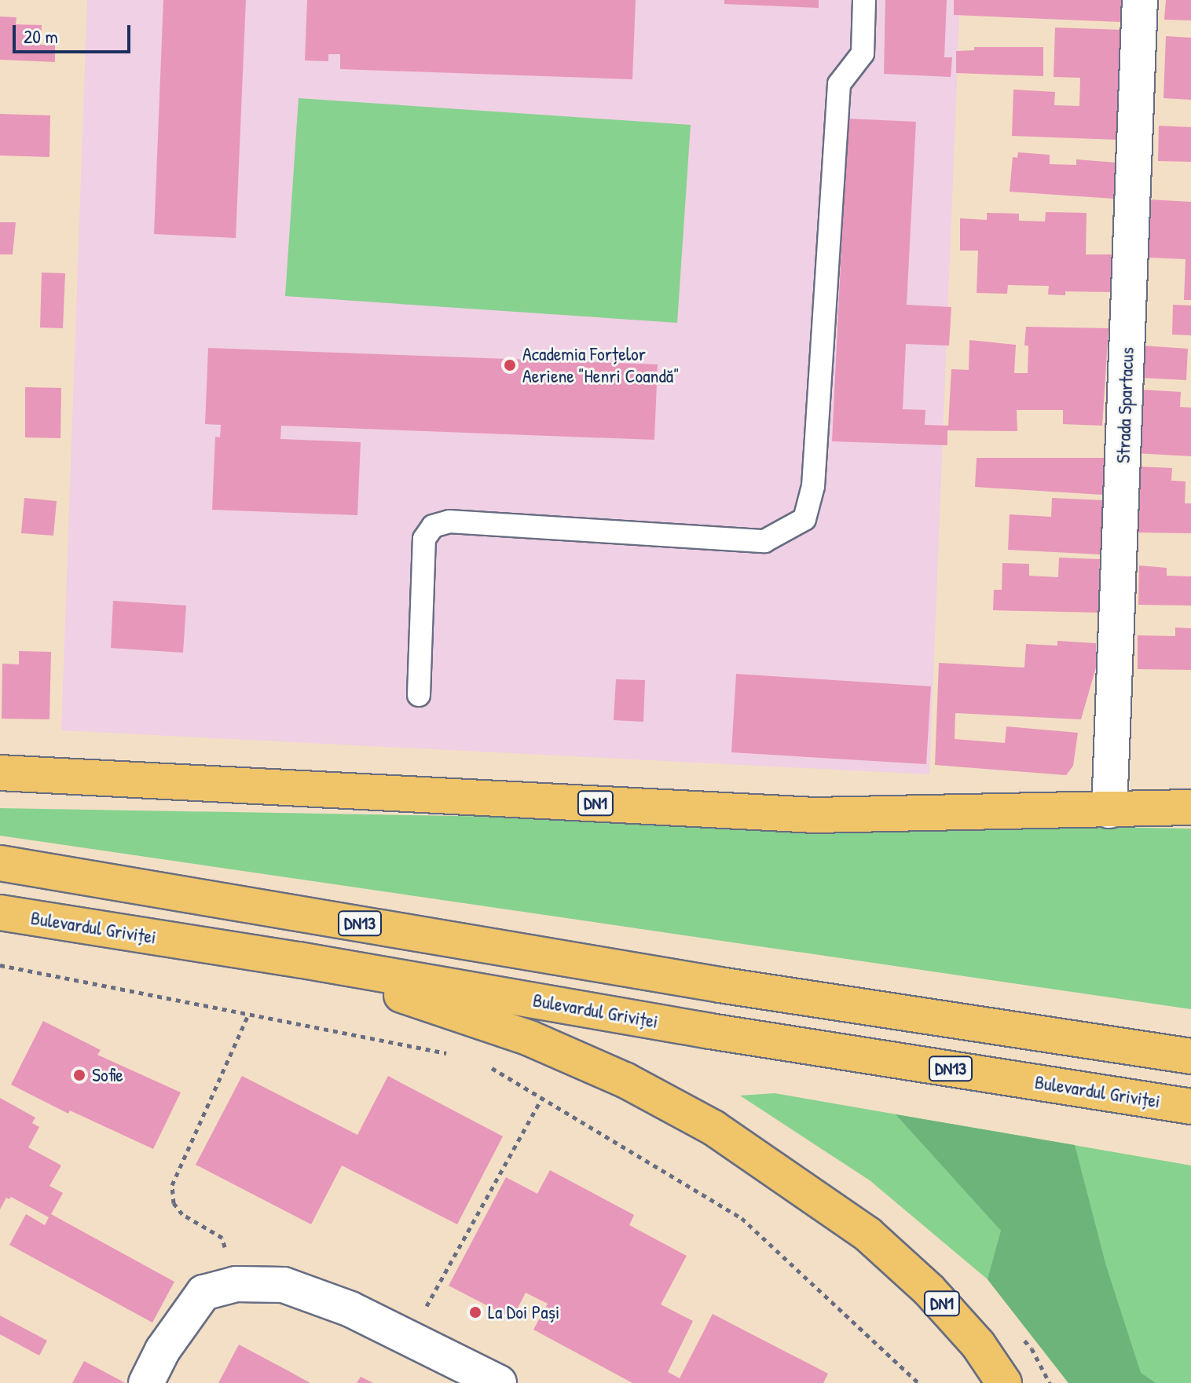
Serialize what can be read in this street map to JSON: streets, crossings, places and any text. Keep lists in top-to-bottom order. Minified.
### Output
{"streets":{"main road":["DN1","DN13","Bulevardul Griviței"],"street":["Strada Spartacus"]},"crossings":[["Strada Spartacus","DN1"],["DN1","Bulevardul Griviței"]],"places":["Academia Forțelor Aeriene \"Henri Coandă\"","Sofie","La Doi Pași"],"scale_bar":"20 m"}
